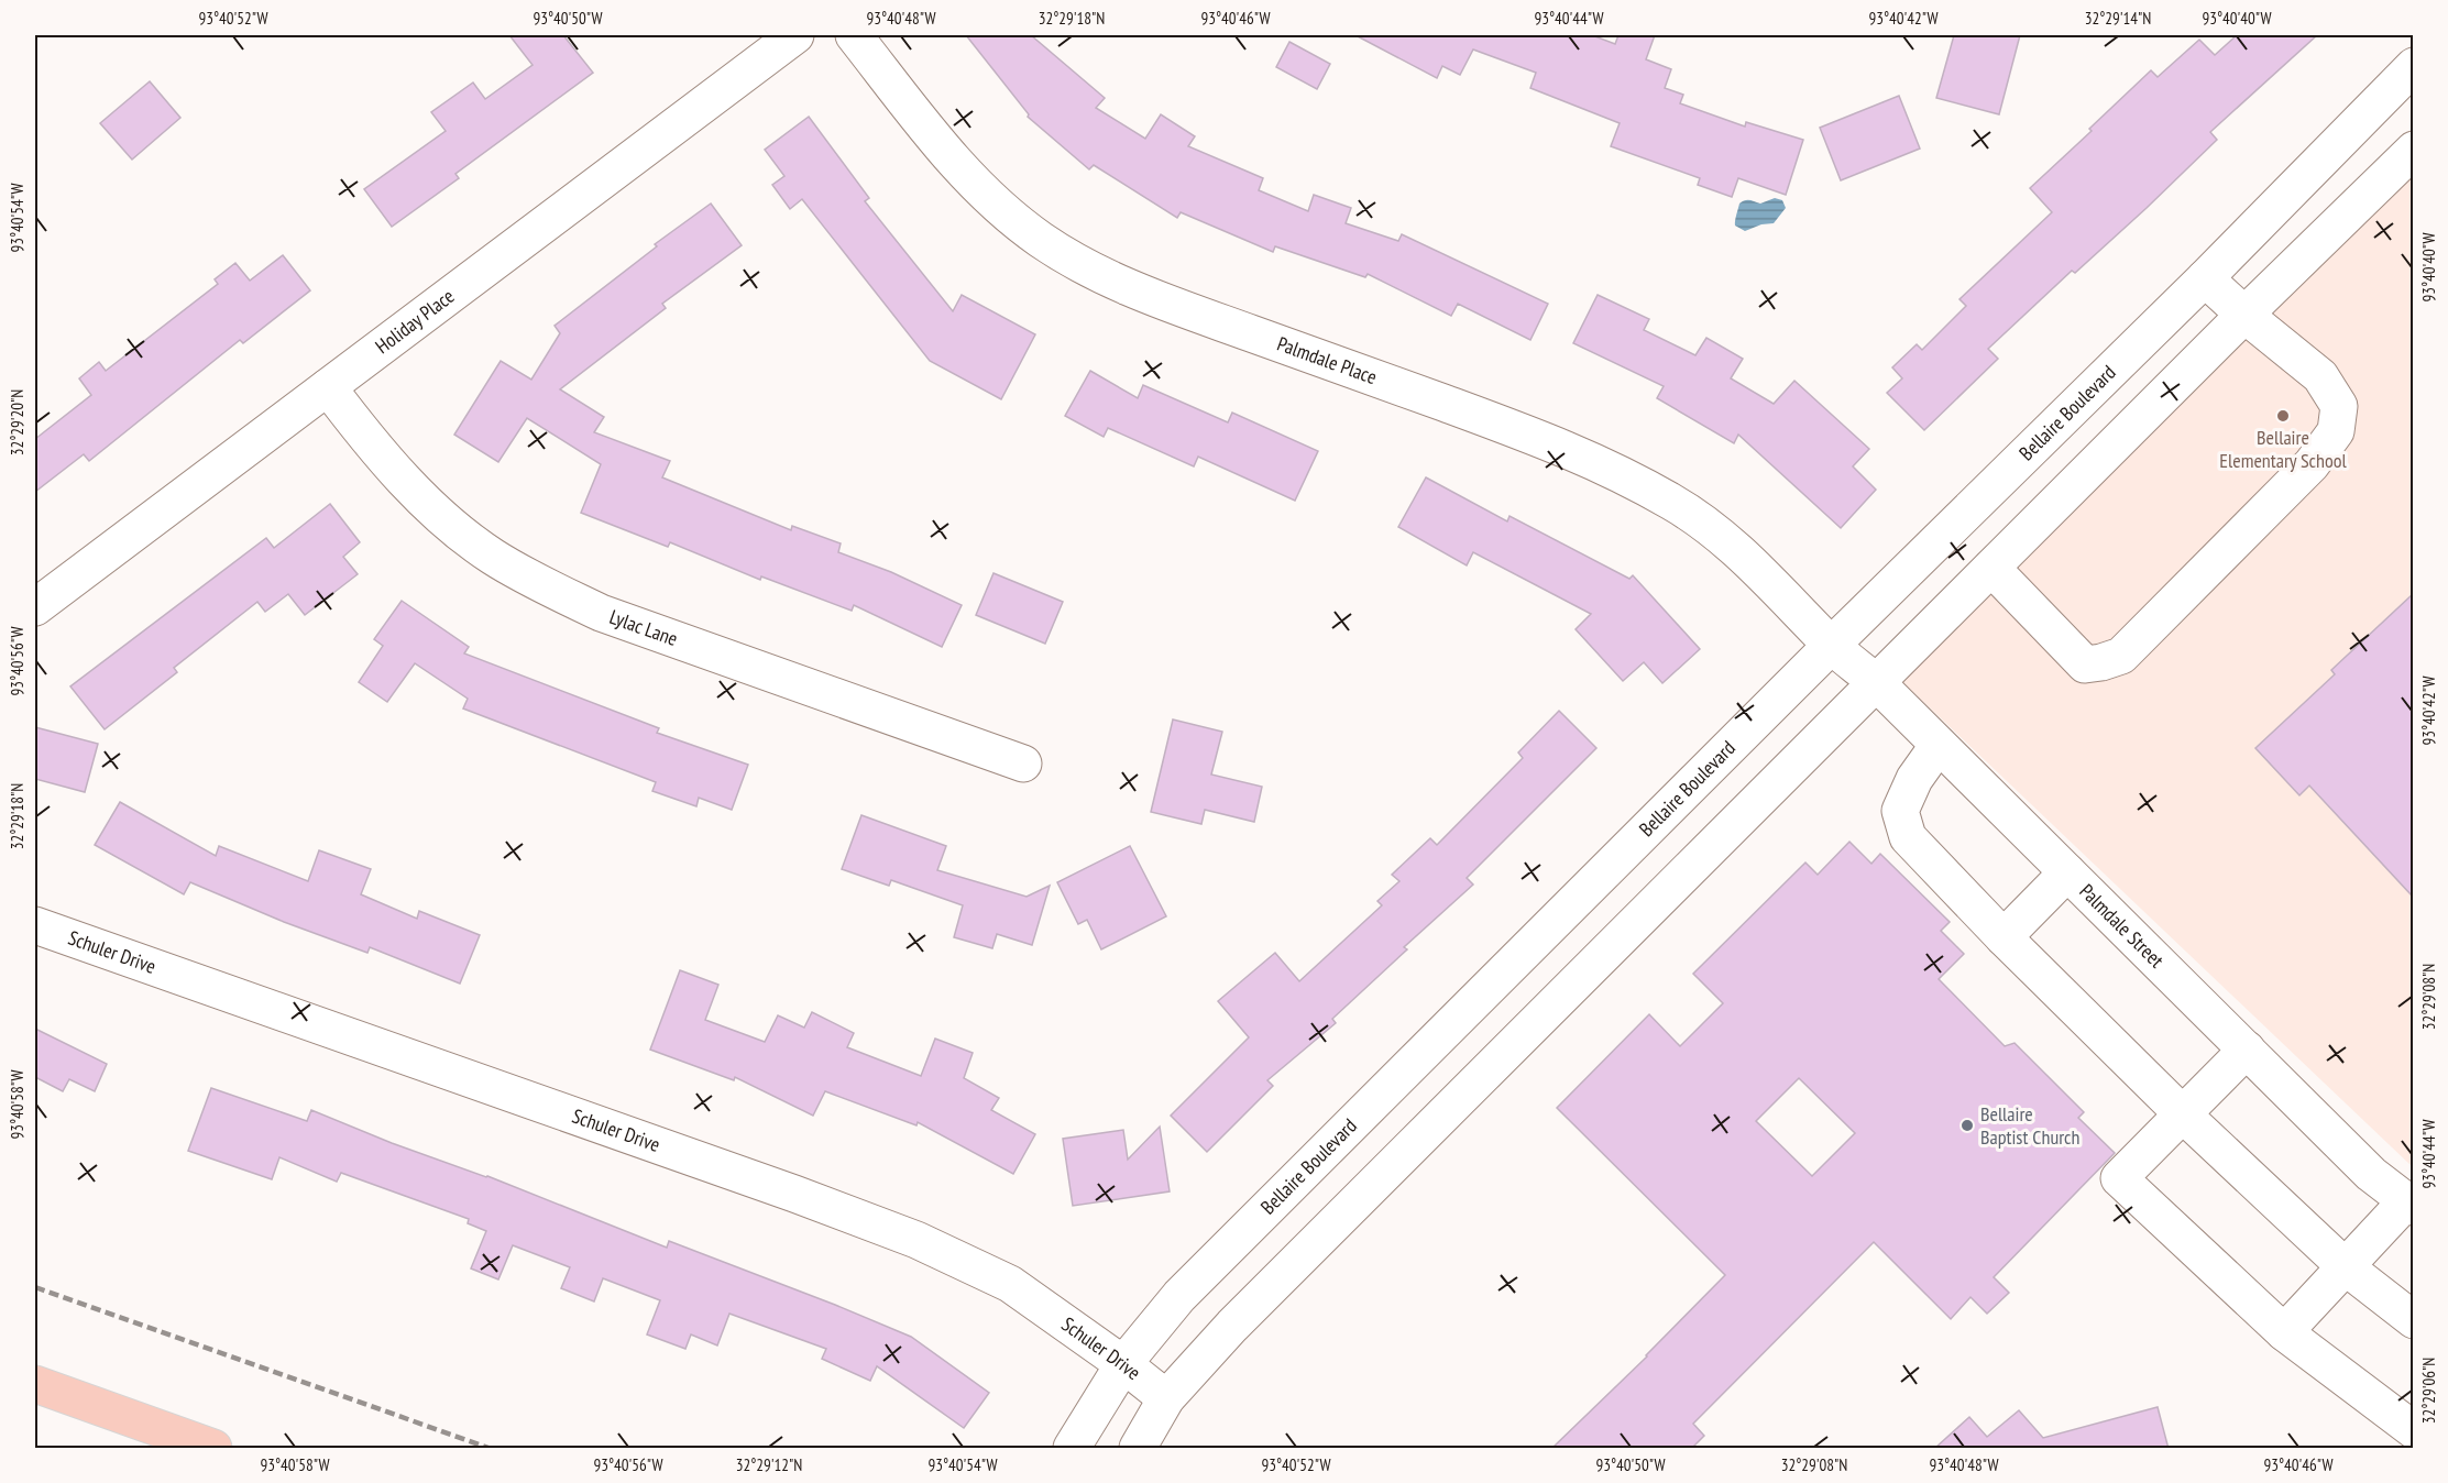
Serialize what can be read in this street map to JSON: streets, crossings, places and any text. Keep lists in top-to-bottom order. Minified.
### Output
{"streets":{"street":["Holiday Place","Palmdale Place","Bellaire Boulevard","Lylac Lane","Palmdale Street","Schuler Drive"]},"crossings":[["Holiday Place","Lylac Lane"],["Palmdale Place","Bellaire Boulevard"],["Palmdale Place","Palmdale Street"],["Bellaire Boulevard","Palmdale Street"],["Bellaire Boulevard","Schuler Drive"]],"places":["Bellaire Elementary School","Bellaire Baptist Church"],"coordinates":["93°40'52\"W","93°40'50\"W","93°40'48\"W","32°29'18\"N","93°40'46\"W","93°40'44\"W","93°40'42\"W","32°29'14\"N","93°40'40\"W","93°40'54\"W","32°29'20\"N","93°40'56\"W","32°29'08\"N","93°40'58\"W","32°29'06\"N","32°29'12\"N"]}
